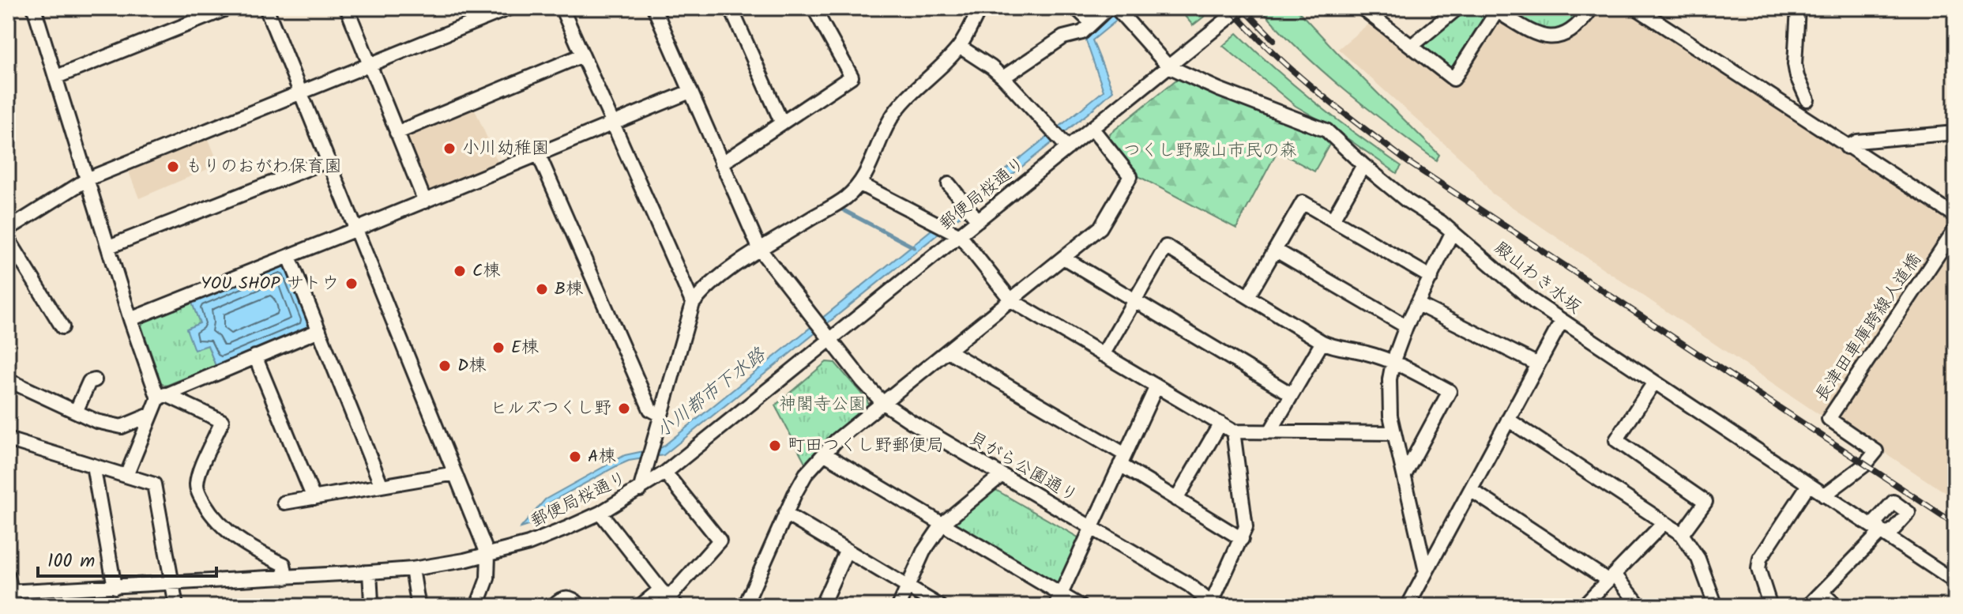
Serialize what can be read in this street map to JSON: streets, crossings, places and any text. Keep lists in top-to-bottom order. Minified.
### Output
{"streets":{"street":["郵便局桜通り","殿山わき水坂","長津田車庫跨線人道橋","貝がら公園通り"]},"crossings":[["郵便局桜通り","殿山わき水坂"],["郵便局桜通り","貝がら公園通り"],["殿山わき水坂","長津田車庫跨線人道橋"]],"water":["小川都市下水路"],"parks":["つくし野殿山市民の森","神閣寺公園"],"places":["小川幼稚園","もりのおがわ保育園","C棟","YOU SHOP サトウ","B棟","E棟","D棟","ヒルズつくし野","町田つくし野郵便局","A棟"],"scale_bar":"100 m"}
